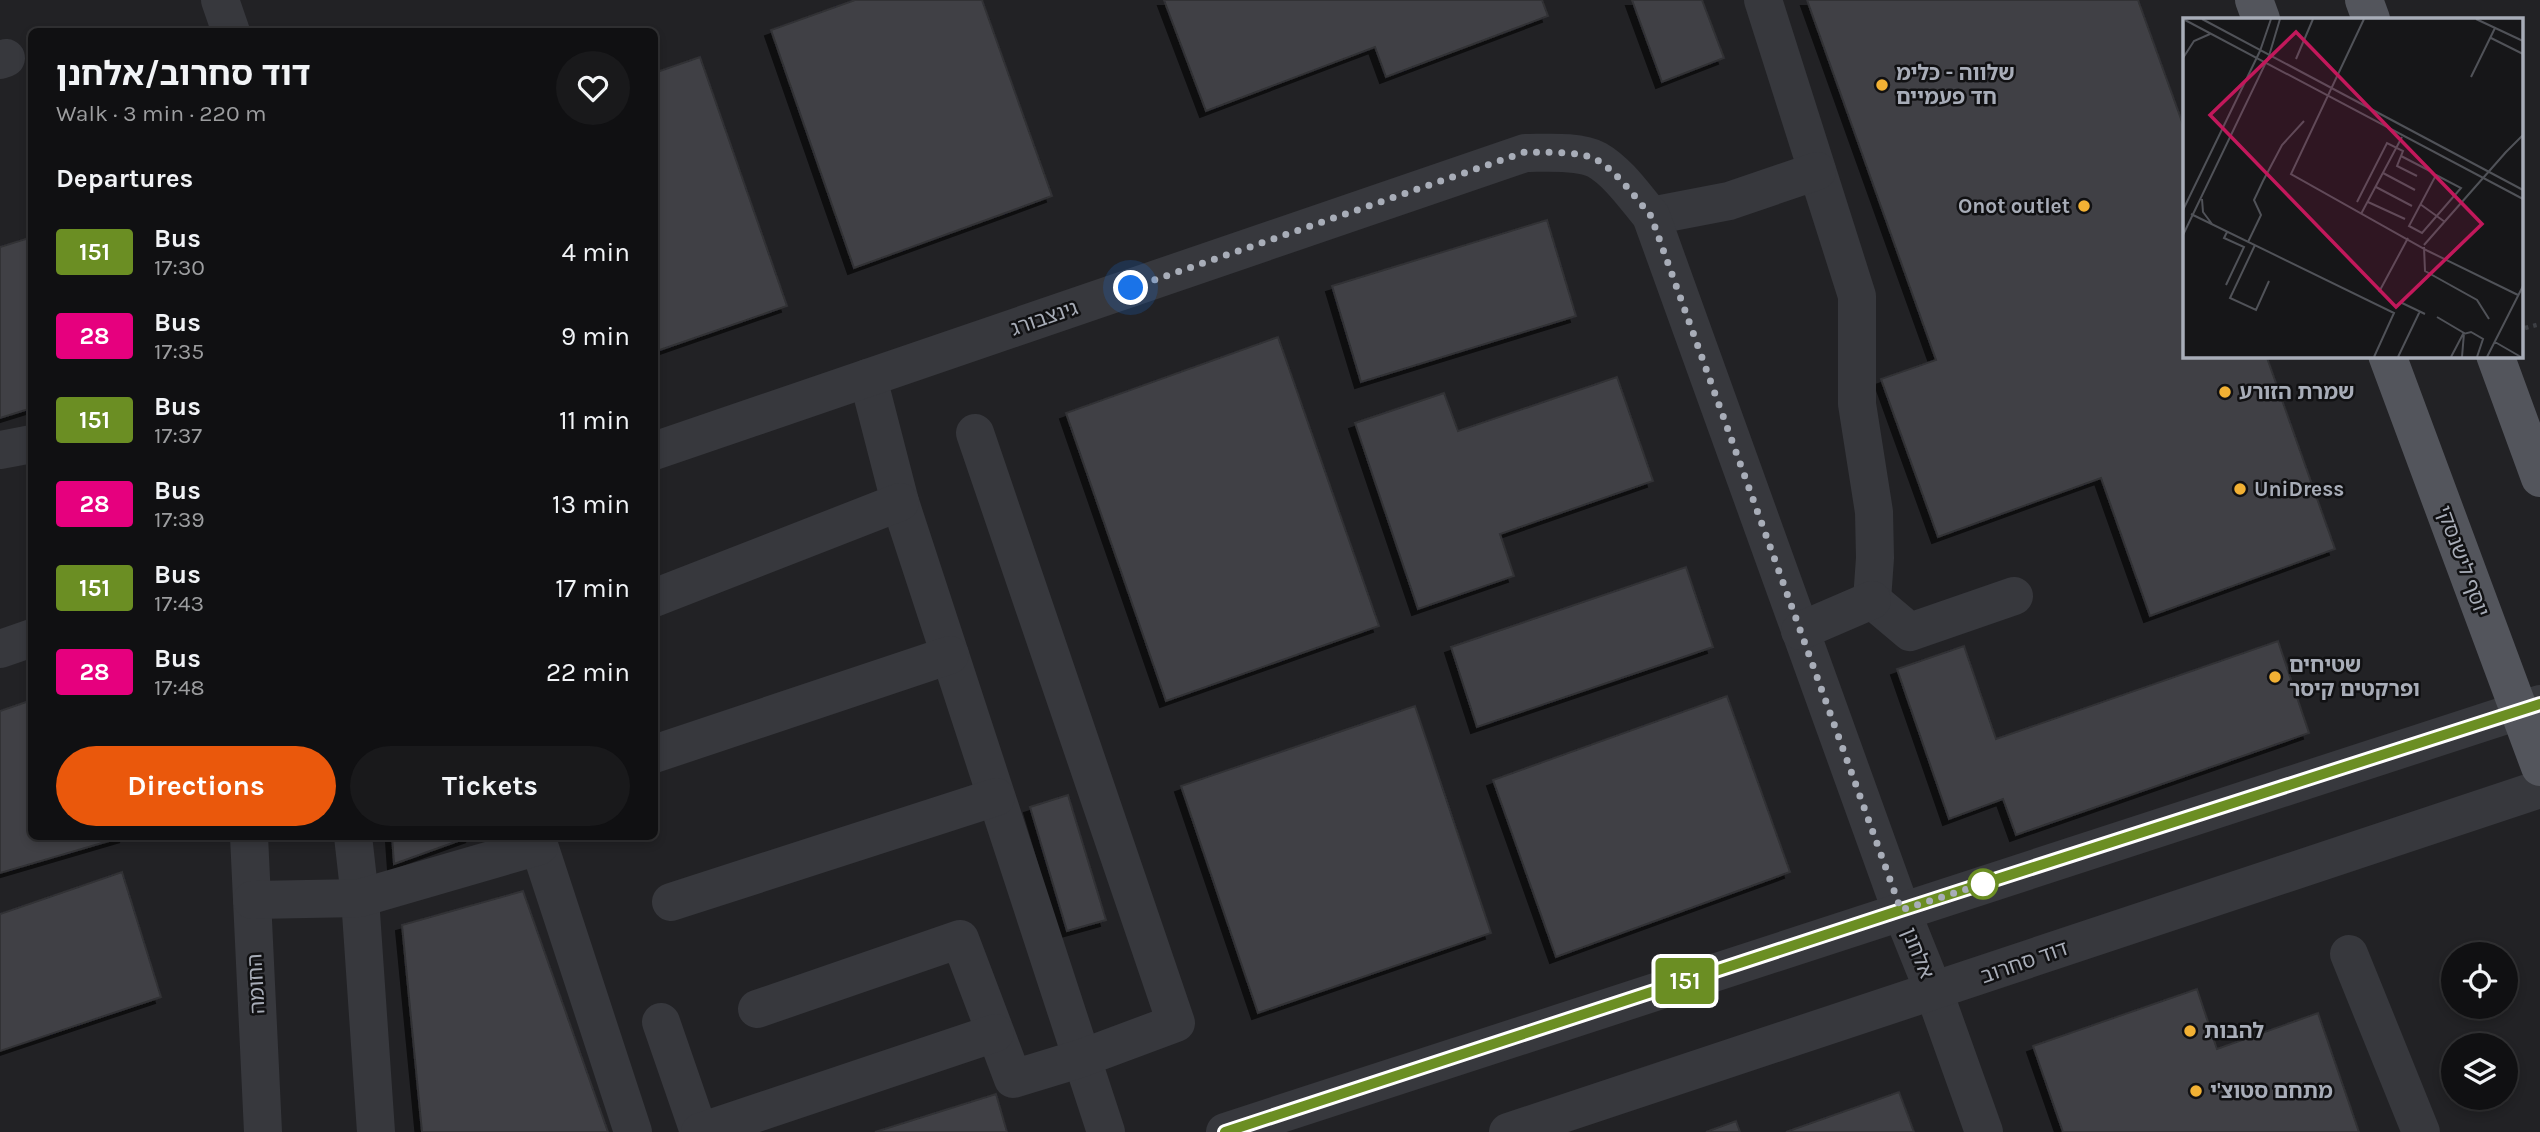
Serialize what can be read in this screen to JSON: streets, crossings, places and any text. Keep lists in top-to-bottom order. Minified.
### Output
{"streets":{"main road":["יוסף לישנסקי"],"street":["גינצבורג","אלחנן","דוד סחרוב","החומה"]},"crossings":[["גינצבורג","אלחנן"],["אלחנן","דוד סחרוב"]],"places":["שלווה - כלימ חד פעמיים","Onot outlet","שמרת הזורע","UniDress","שטיחים ופרקטים קיסר","להבות","מתחם סטוצ'י"],"lines":["bus line 151"],"page":{"on_map":"151","heading":[["דוד סחרוב/אלחנן","Walk · 3 min · 220 m"],"Departures"],"list":[{"mark":"151","name":"Bus","note":"17:30","value":"4 min"},{"mark":"28","name":"Bus","note":"17:35","value":"9 min"},{"mark":"151","name":"Bus","note":"17:37","value":"11 min"},{"mark":"28","name":"Bus","note":"17:39","value":"13 min"},{"mark":"151","name":"Bus","note":"17:43","value":"17 min"},{"mark":"28","name":"Bus","note":"17:48","value":"22 min"}],"buttons":["Directions","Tickets"]}}
